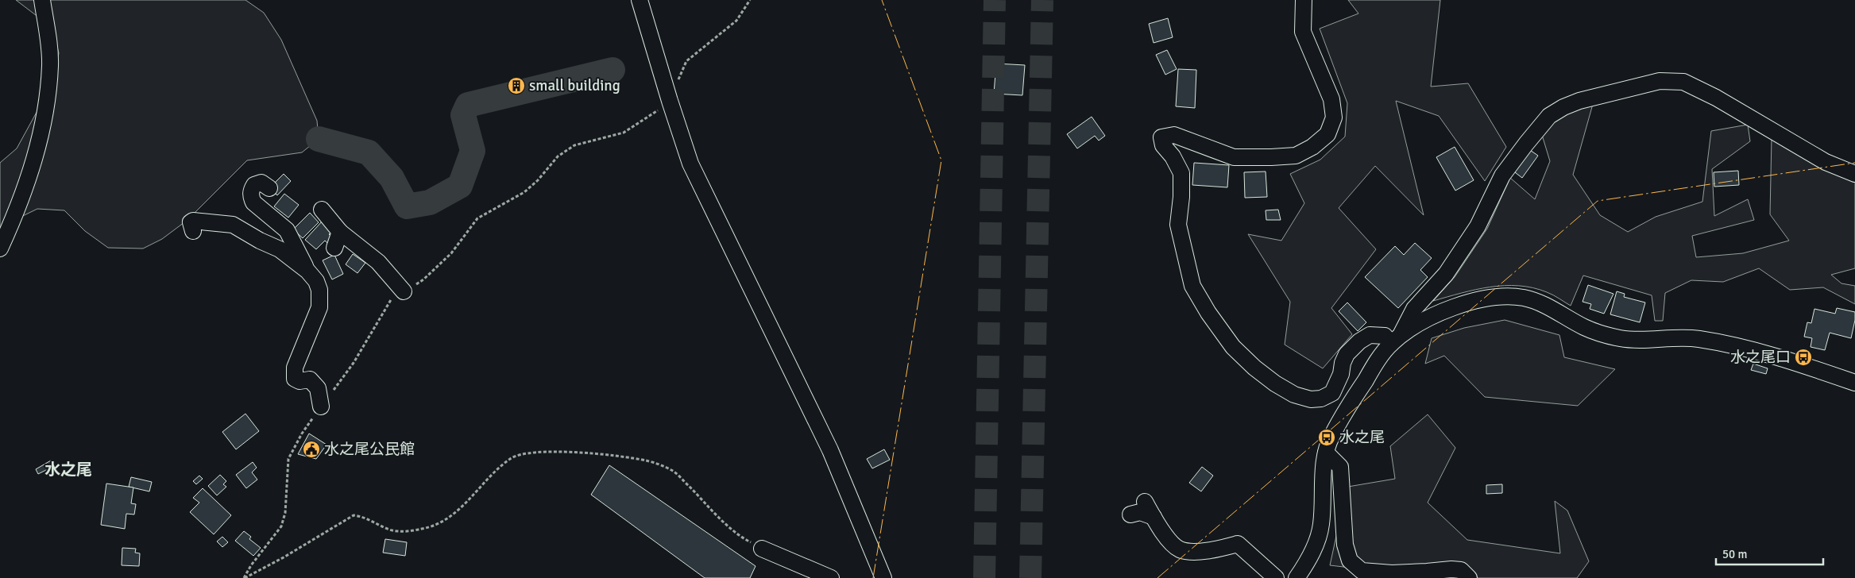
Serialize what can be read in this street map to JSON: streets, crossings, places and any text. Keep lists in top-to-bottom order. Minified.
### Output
{"districts":["水之尾"],"places":{"building":["small building"],"bus stop":["水之尾口","水之尾"],"public building":["水之尾公民館"]},"scale_bar":"50 m"}
